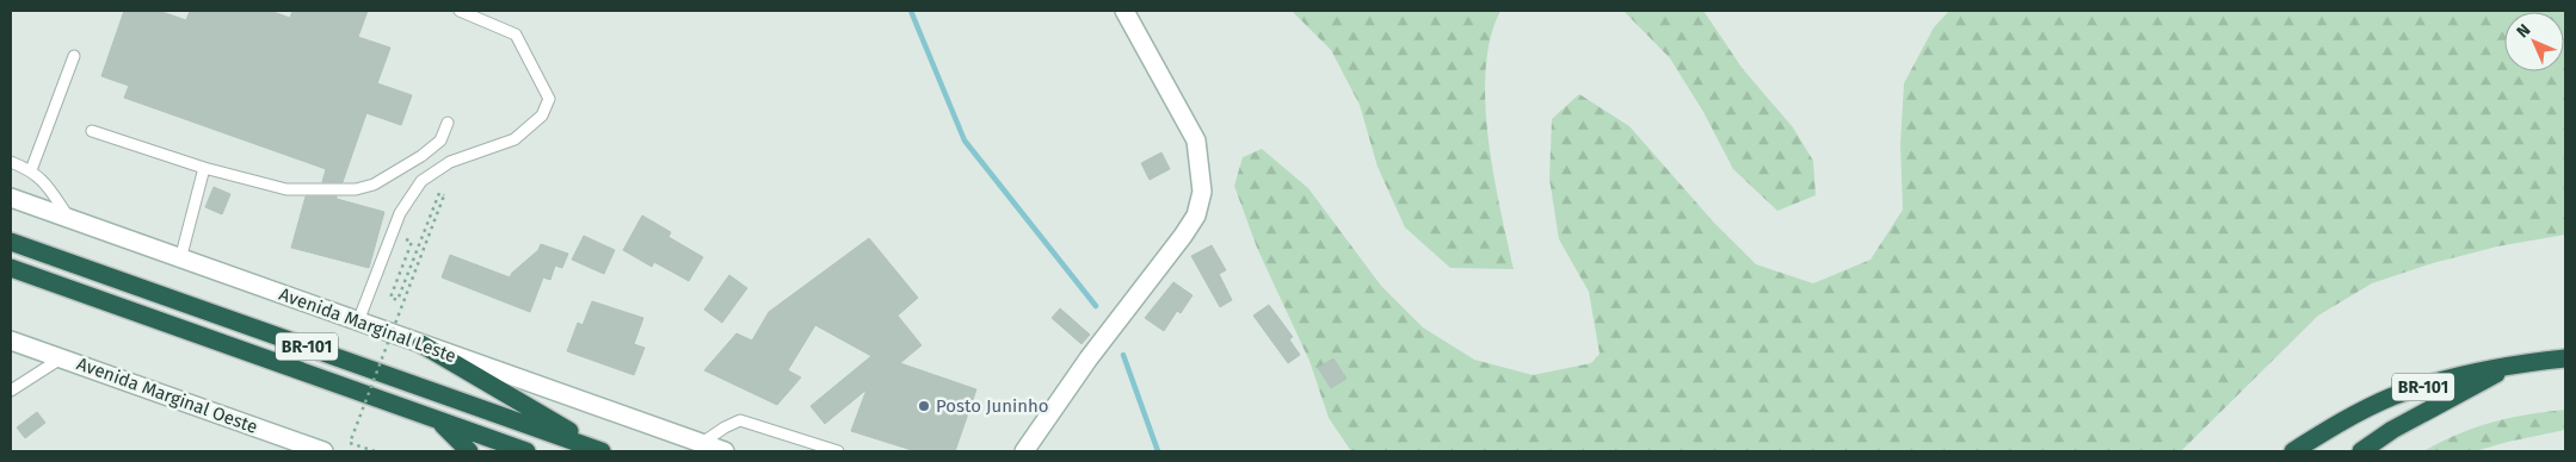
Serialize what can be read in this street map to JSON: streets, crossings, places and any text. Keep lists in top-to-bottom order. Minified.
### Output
{"streets":{"highway":["BR-101"],"main road":["Avenida Marginal Leste","Avenida Marginal Oeste"]},"places":["Posto Juninho"],"north":"top left"}
